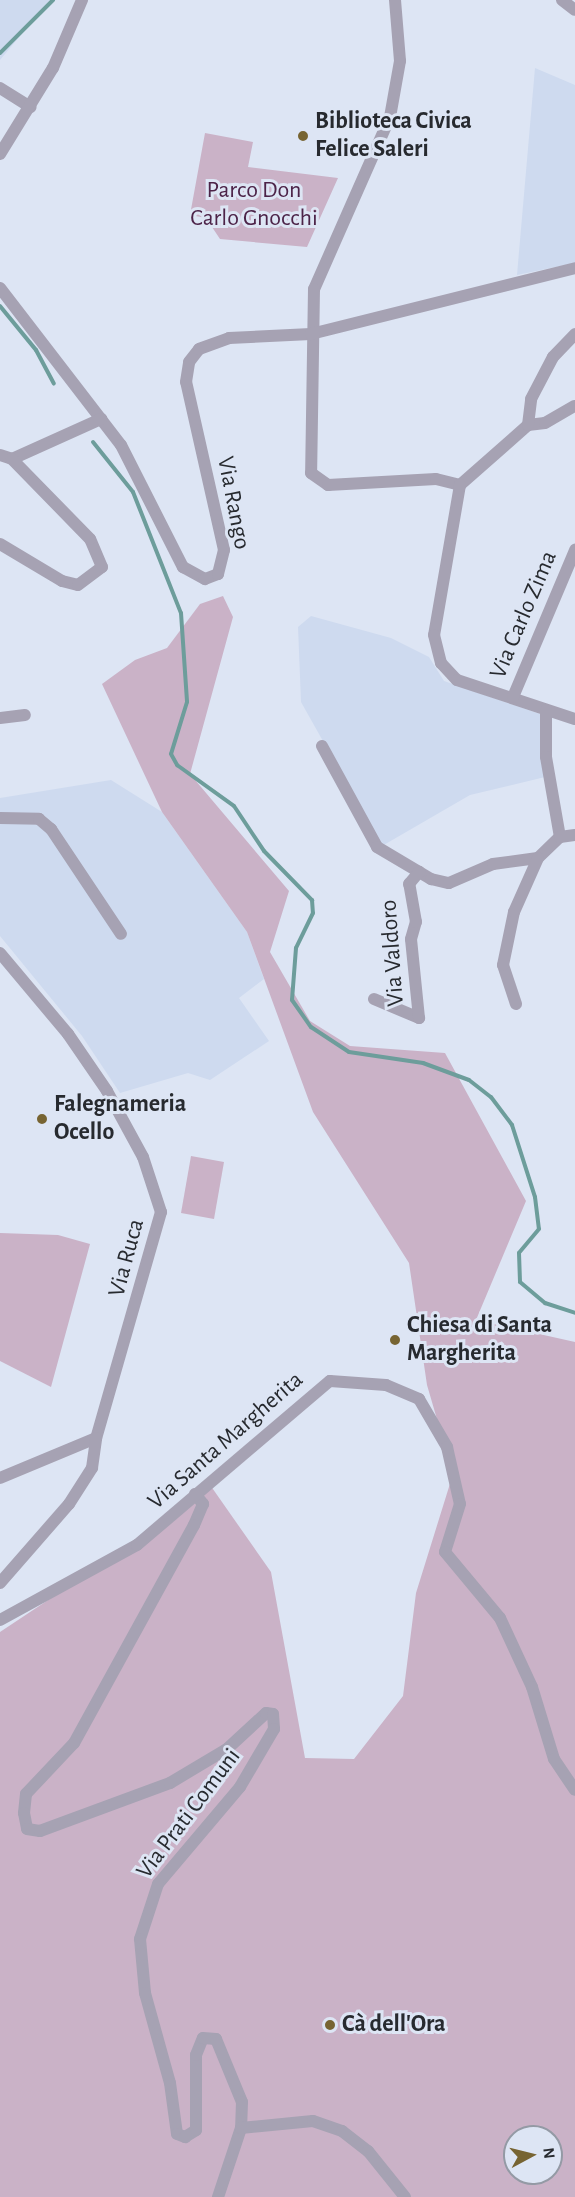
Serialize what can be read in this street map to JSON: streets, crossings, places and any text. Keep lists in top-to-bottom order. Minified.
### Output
{"streets":{"street":["Via Rango","Via Carlo Zima","Via Valdoro","Via Ruca","Via Santa Margherita","Via Prati Comuni"]},"crossings":[["Via Santa Margherita","Via Prati Comuni"]],"parks":["Parco Don Carlo Gnocchi"],"places":["Biblioteca Civica Felice Saleri","Falegnameria Ocello","Chiesa di Santa Margherita","Cà dell'Ora"],"north":"right"}
